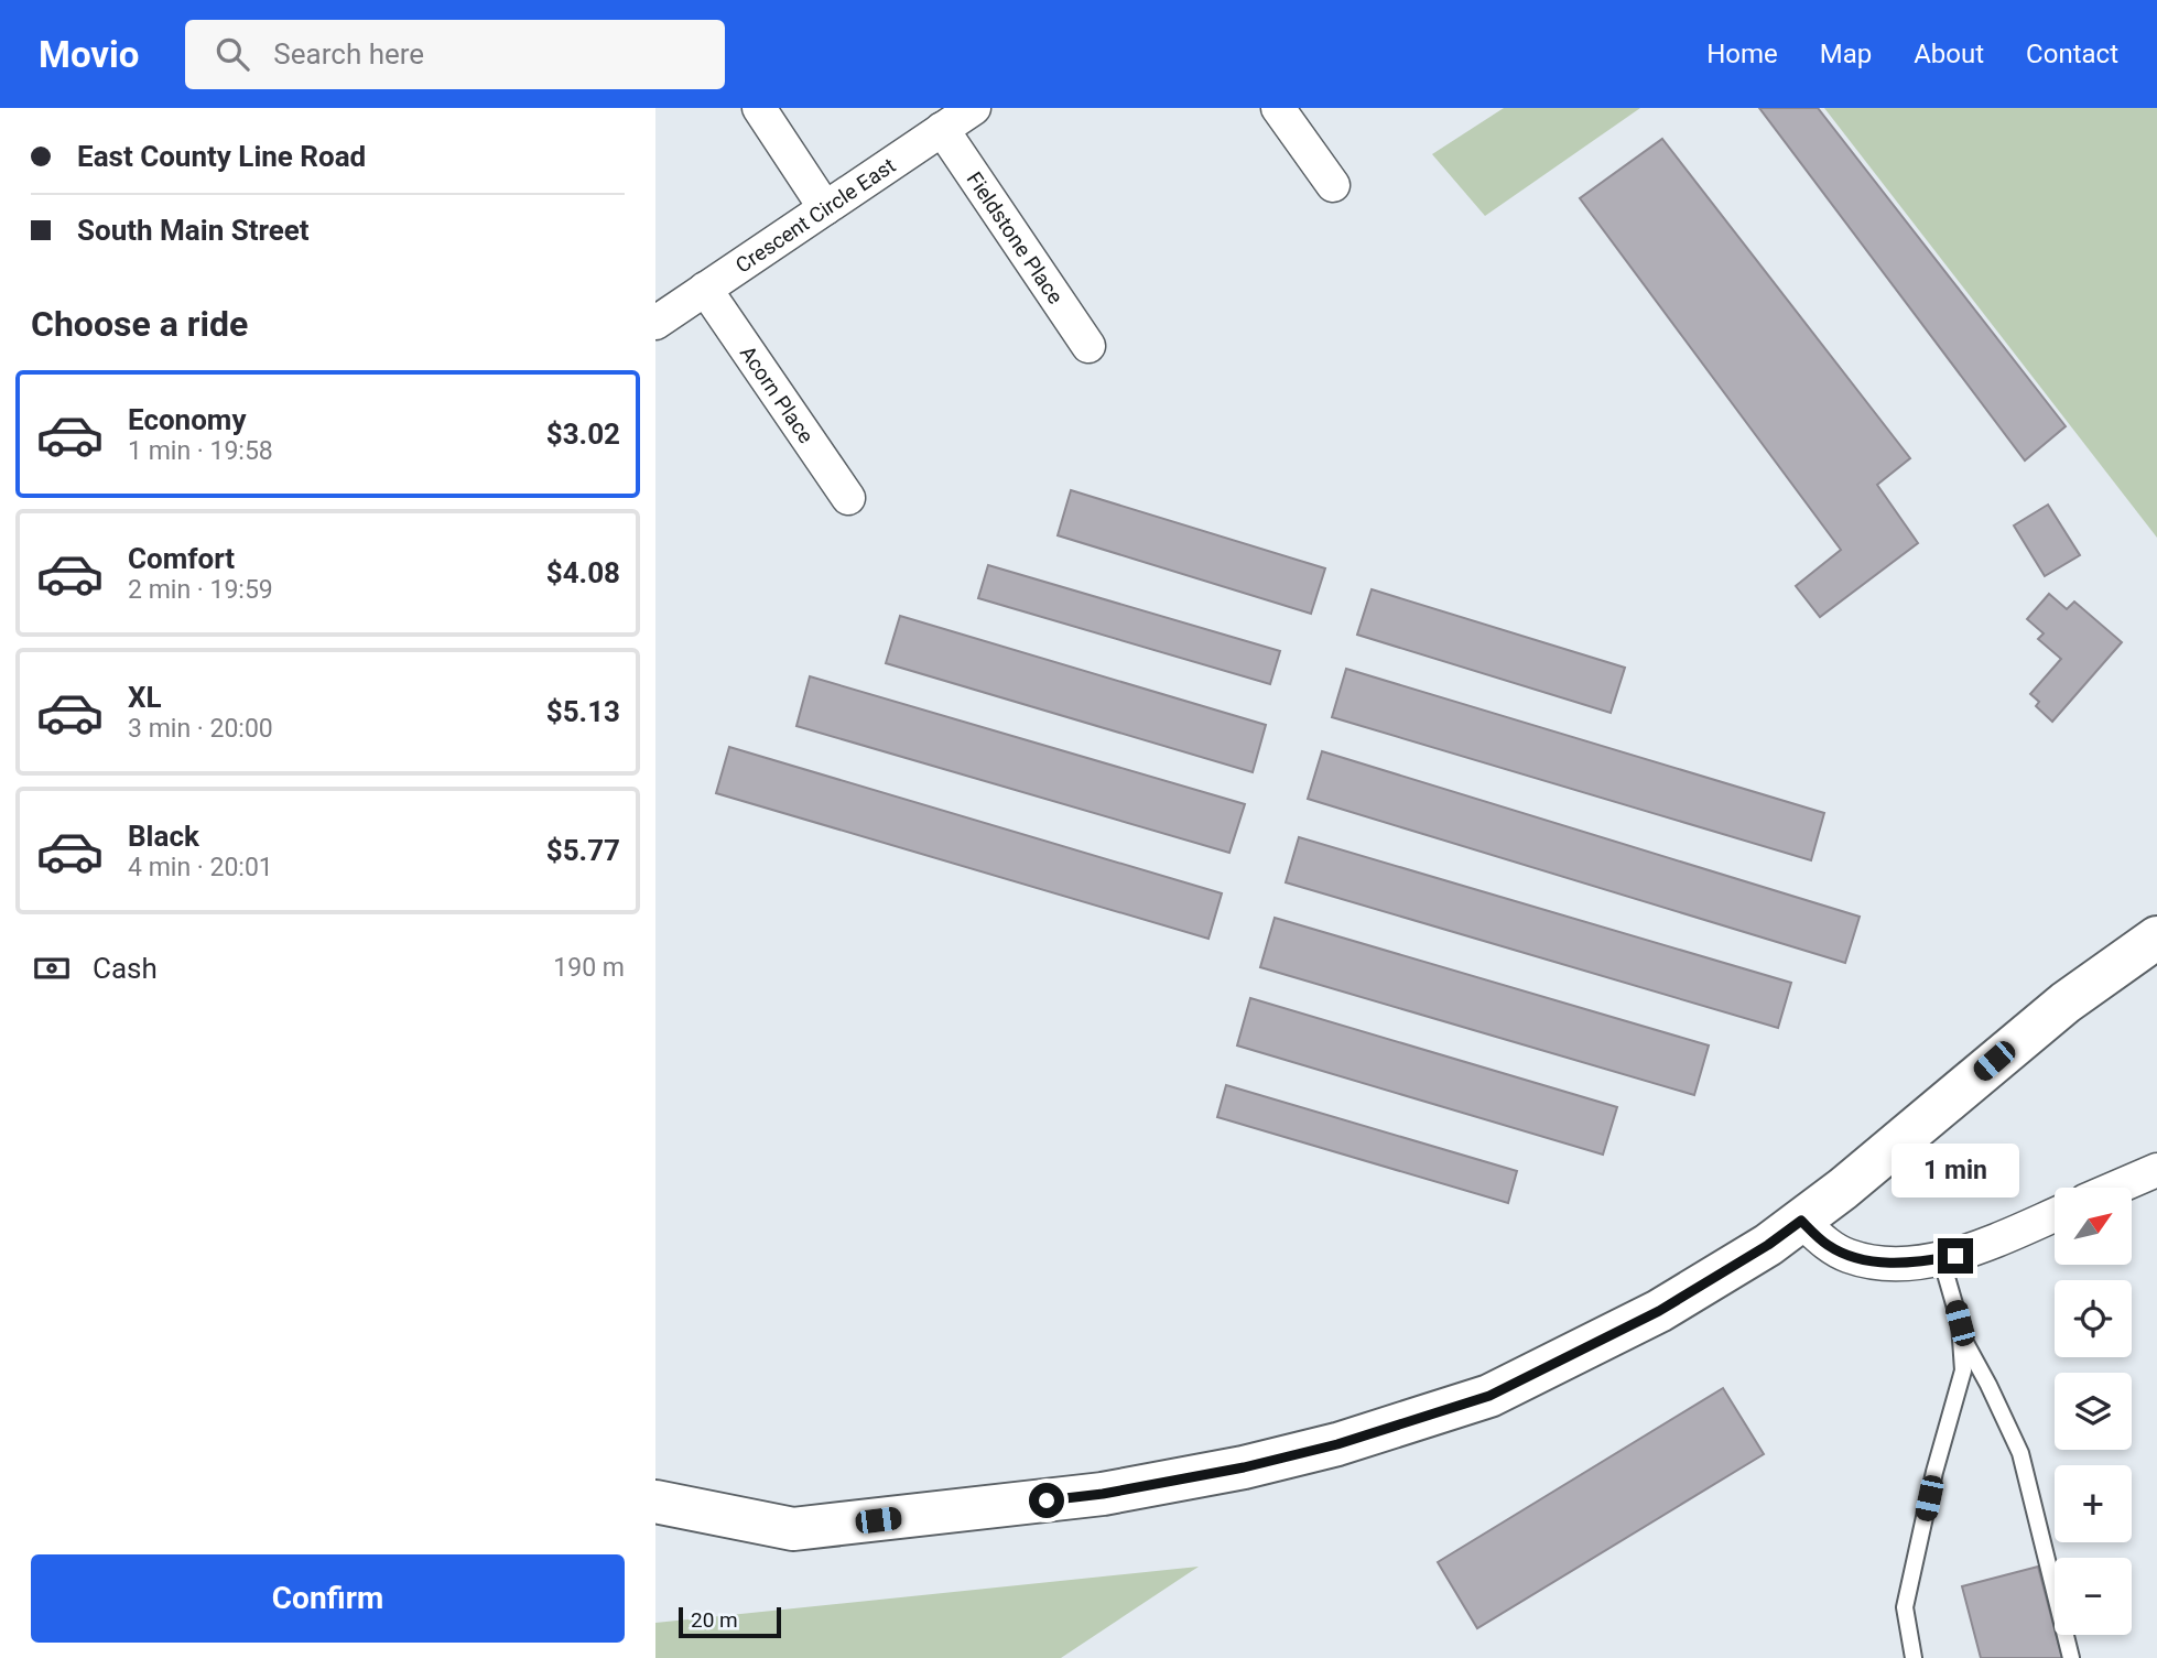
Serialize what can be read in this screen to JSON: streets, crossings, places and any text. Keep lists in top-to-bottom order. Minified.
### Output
{"streets":{"street":["Crescent Circle East","Fieldstone Place","Acorn Place"]},"crossings":[["Crescent Circle East","Fieldstone Place"],["Crescent Circle East","Acorn Place"]],"scale_bar":"20 m","north":"top right","page":{"header":"Movio","search":"Search here","nav":["Home","Map","About","Contact"],"banner":["East County Line Road","South Main Street"],"heading":"Choose a ride","list":[{"name":"Economy","note":"1 min · 19:58","value":"$3.02"},{"name":"Comfort","note":"2 min · 19:59","value":"$4.08"},{"name":"XL","note":"3 min · 20:00","value":"$5.13"},{"name":"Black","note":"4 min · 20:01","value":"$5.77"}],"pay":["Cash","190 m"],"bubble":"1 min","map_buttons":["+","−"],"buttons":"Confirm","scale":"20 m"}}
